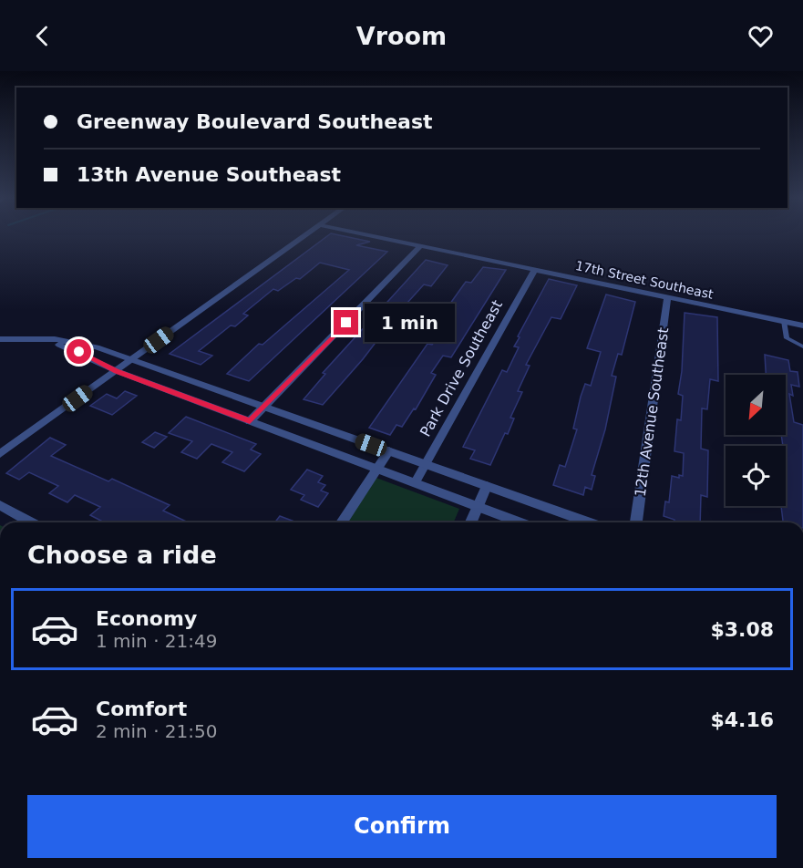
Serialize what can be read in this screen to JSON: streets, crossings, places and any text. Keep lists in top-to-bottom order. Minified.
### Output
{"streets":{"street":["17th Street Southeast","Park Drive Southeast","12th Avenue Southeast"]},"crossings":[["17th Street Southeast","Park Drive Southeast"],["17th Street Southeast","12th Avenue Southeast"]],"north":"bottom left","page":{"header":"Vroom","banner":["Greenway Boulevard Southeast","13th Avenue Southeast"],"bubble":"1 min","heading":"Choose a ride","list":[{"name":"Economy","note":"1 min · 21:49","value":"$3.08"},{"name":"Comfort","note":"2 min · 21:50","value":"$4.16"}],"buttons":"Confirm"}}
